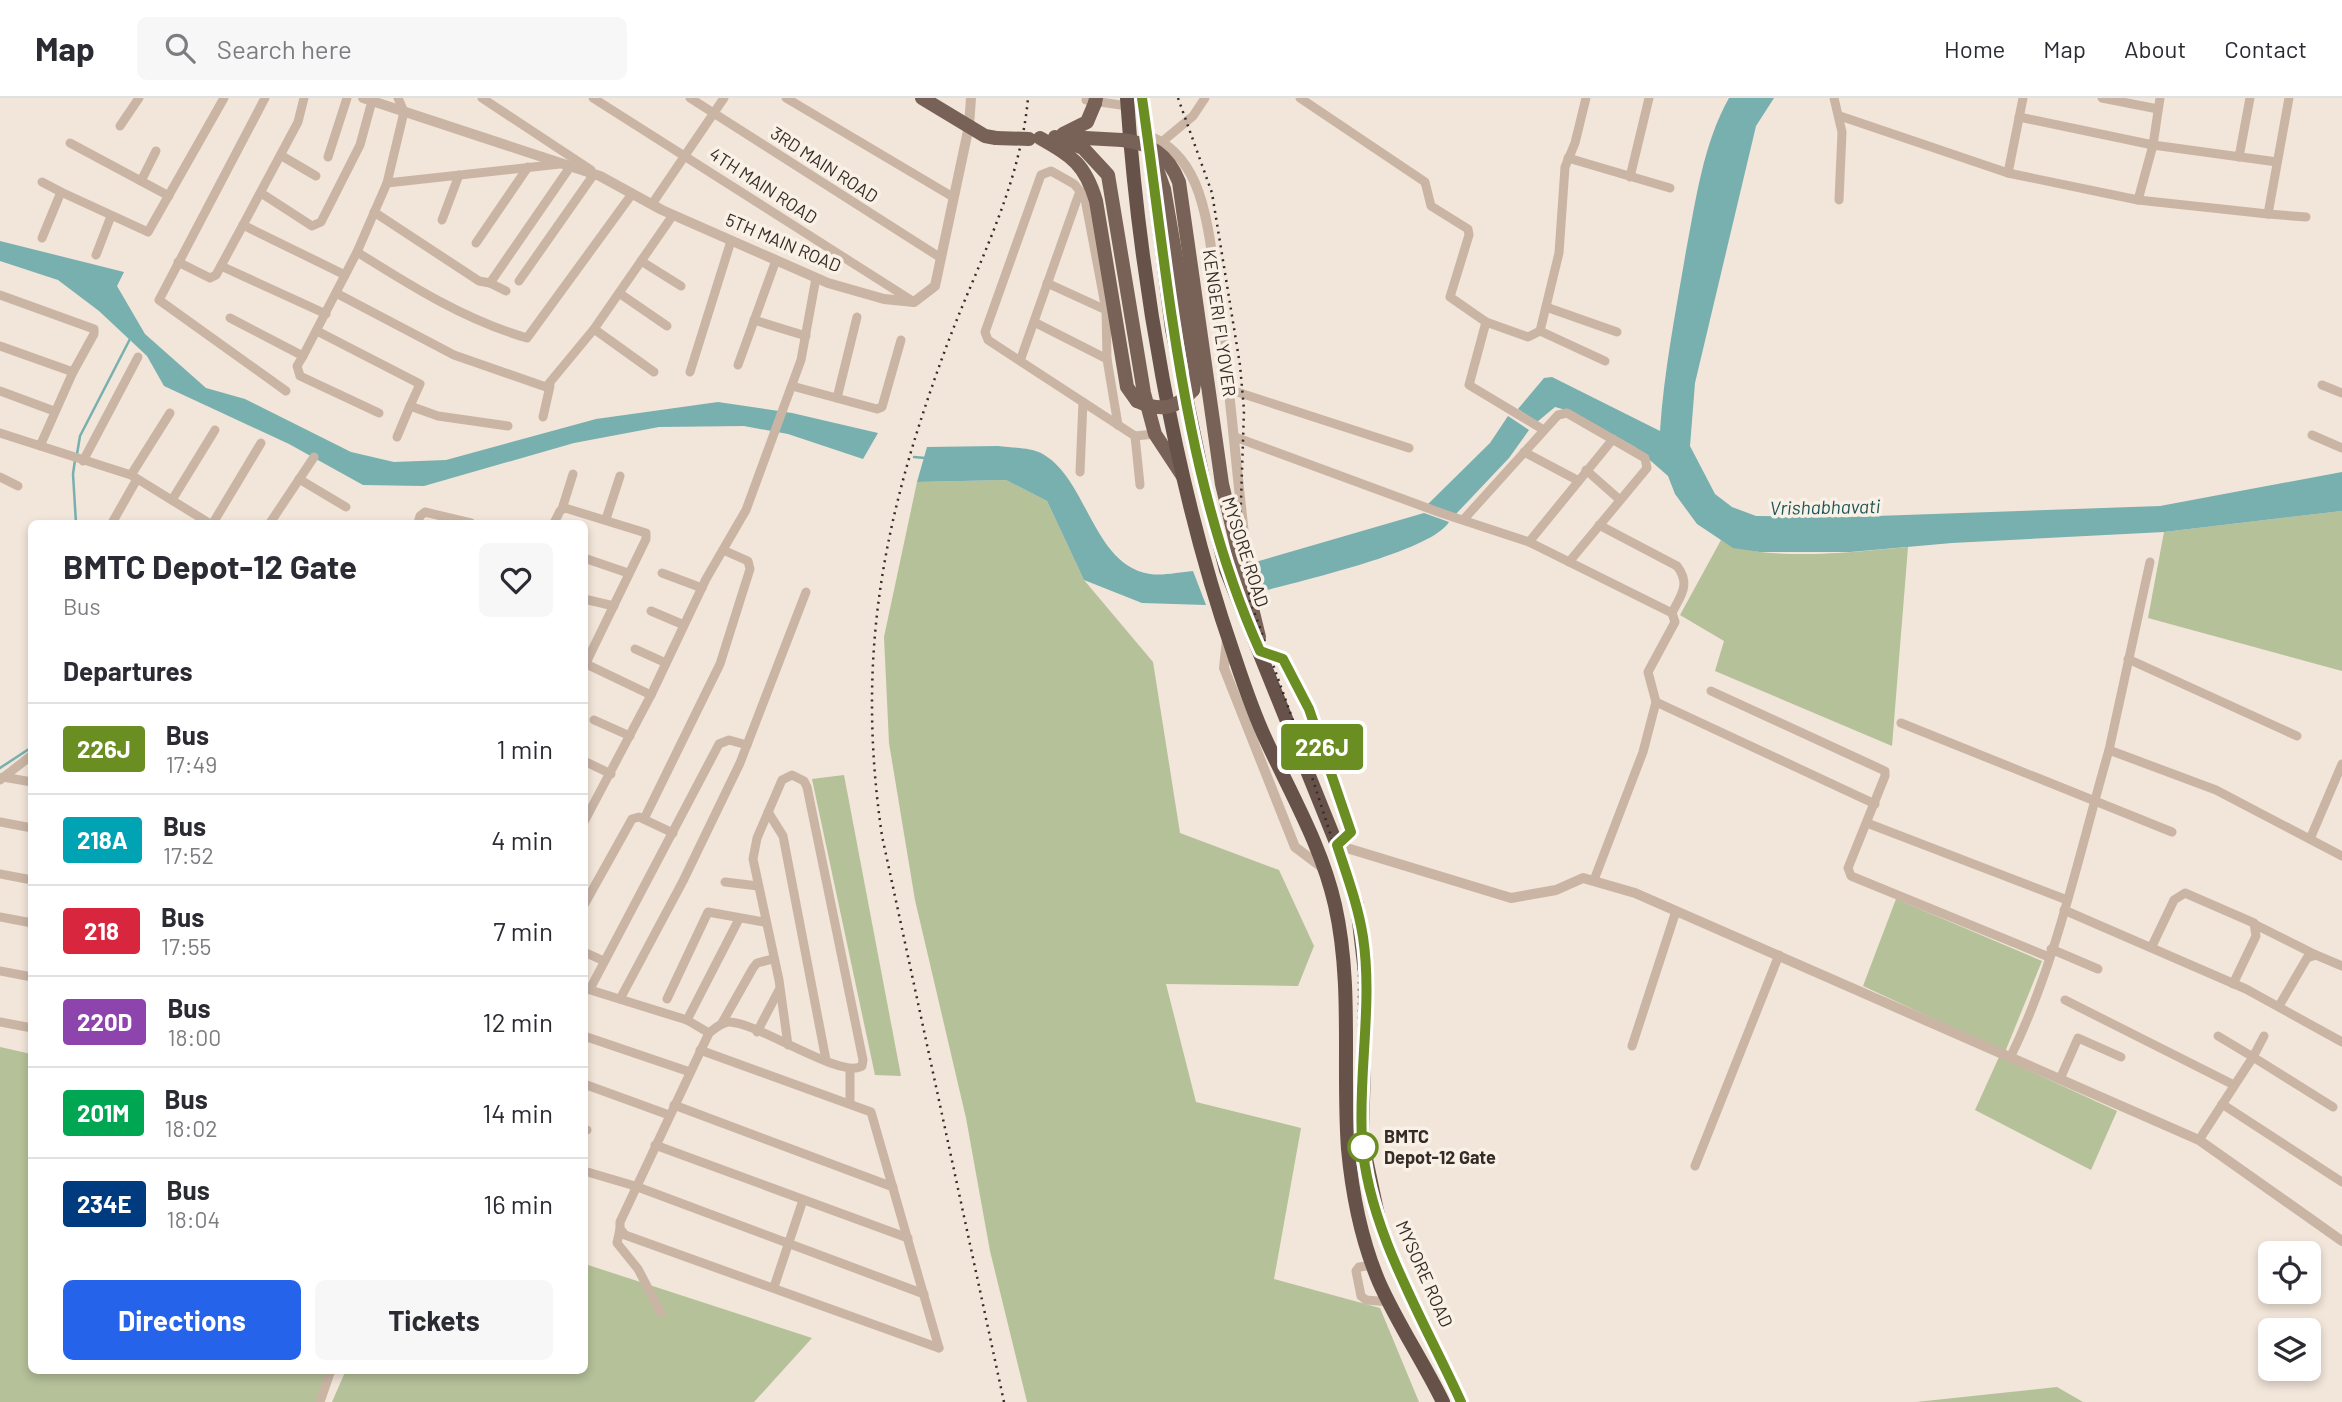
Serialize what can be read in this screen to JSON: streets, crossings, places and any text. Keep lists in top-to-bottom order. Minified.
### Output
{"streets":{"highway":["MYSORE ROAD"],"main road":["KENGERI FLYOVER"],"street":["3RD MAIN ROAD","4TH MAIN ROAD","5TH MAIN ROAD"]},"crossings":[["4TH MAIN ROAD","5TH MAIN ROAD"],["KENGERI FLYOVER","MYSORE ROAD"]],"water":["Vrishabhavati"],"places":["BMTC Depot-12 Gate"],"lines":["bus line 226J"],"page":{"header":"Map","search":"Search here","nav":["Home","Map","About","Contact"],"on_map":"226J","heading":[["BMTC Depot-12 Gate","Bus"],"Departures"],"list":[{"mark":"226J","name":"Bus","note":"17:49","value":"1 min"},{"mark":"218A","name":"Bus","note":"17:52","value":"4 min"},{"mark":"218","name":"Bus","note":"17:55","value":"7 min"},{"mark":"220D","name":"Bus","note":"18:00","value":"12 min"},{"mark":"201M","name":"Bus","note":"18:02","value":"14 min"},{"mark":"234E","name":"Bus","note":"18:04","value":"16 min"}],"buttons":["Directions","Tickets"]}}
